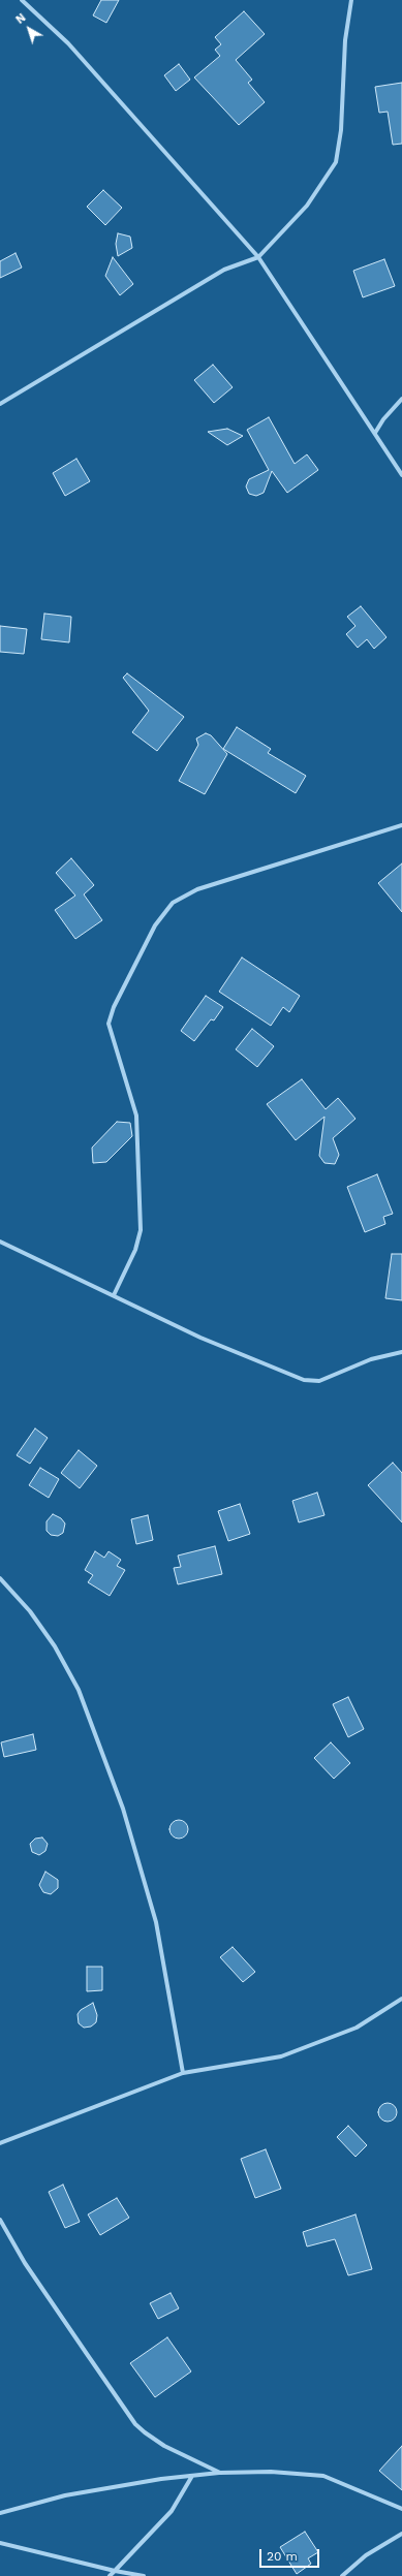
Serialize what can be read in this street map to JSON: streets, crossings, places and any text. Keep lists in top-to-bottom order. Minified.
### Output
{"scale_bar":"20 m","north":"top left"}
